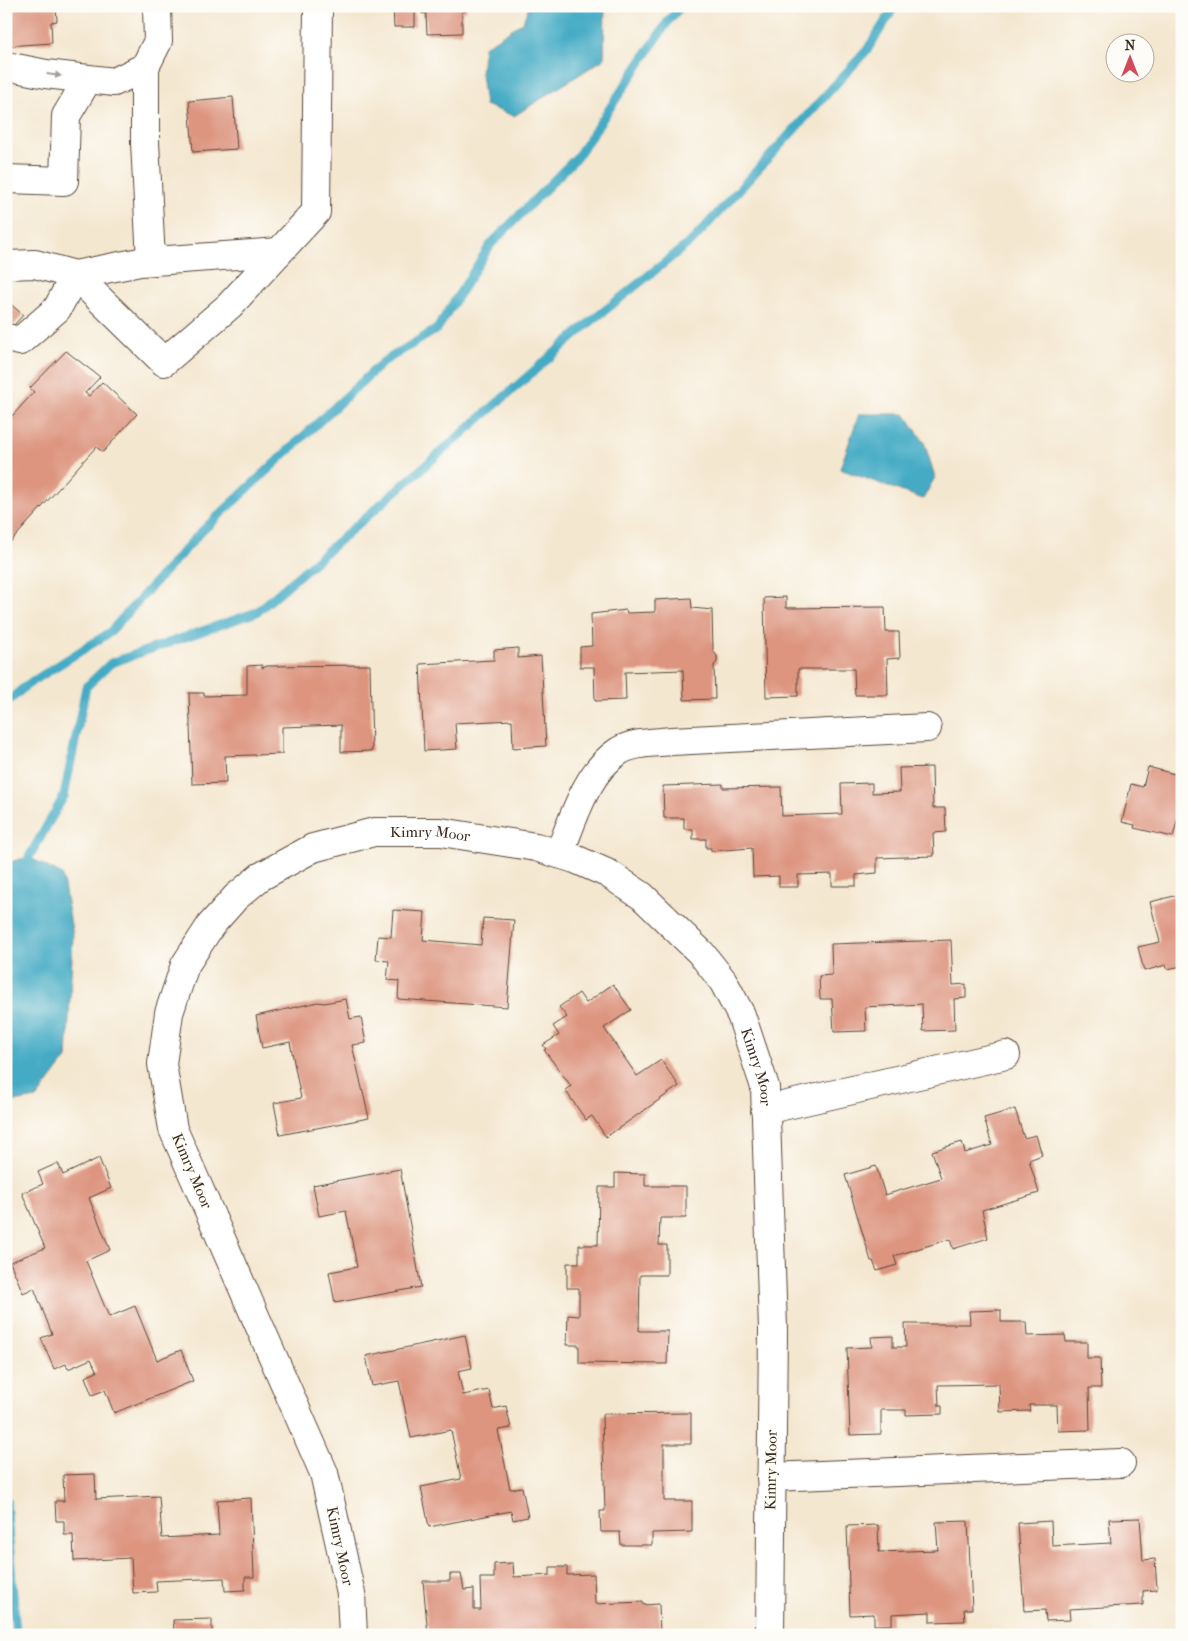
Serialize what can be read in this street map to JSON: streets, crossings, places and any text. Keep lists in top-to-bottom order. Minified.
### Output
{"streets":{"street":["Kimry Moor"]},"north":"top"}
